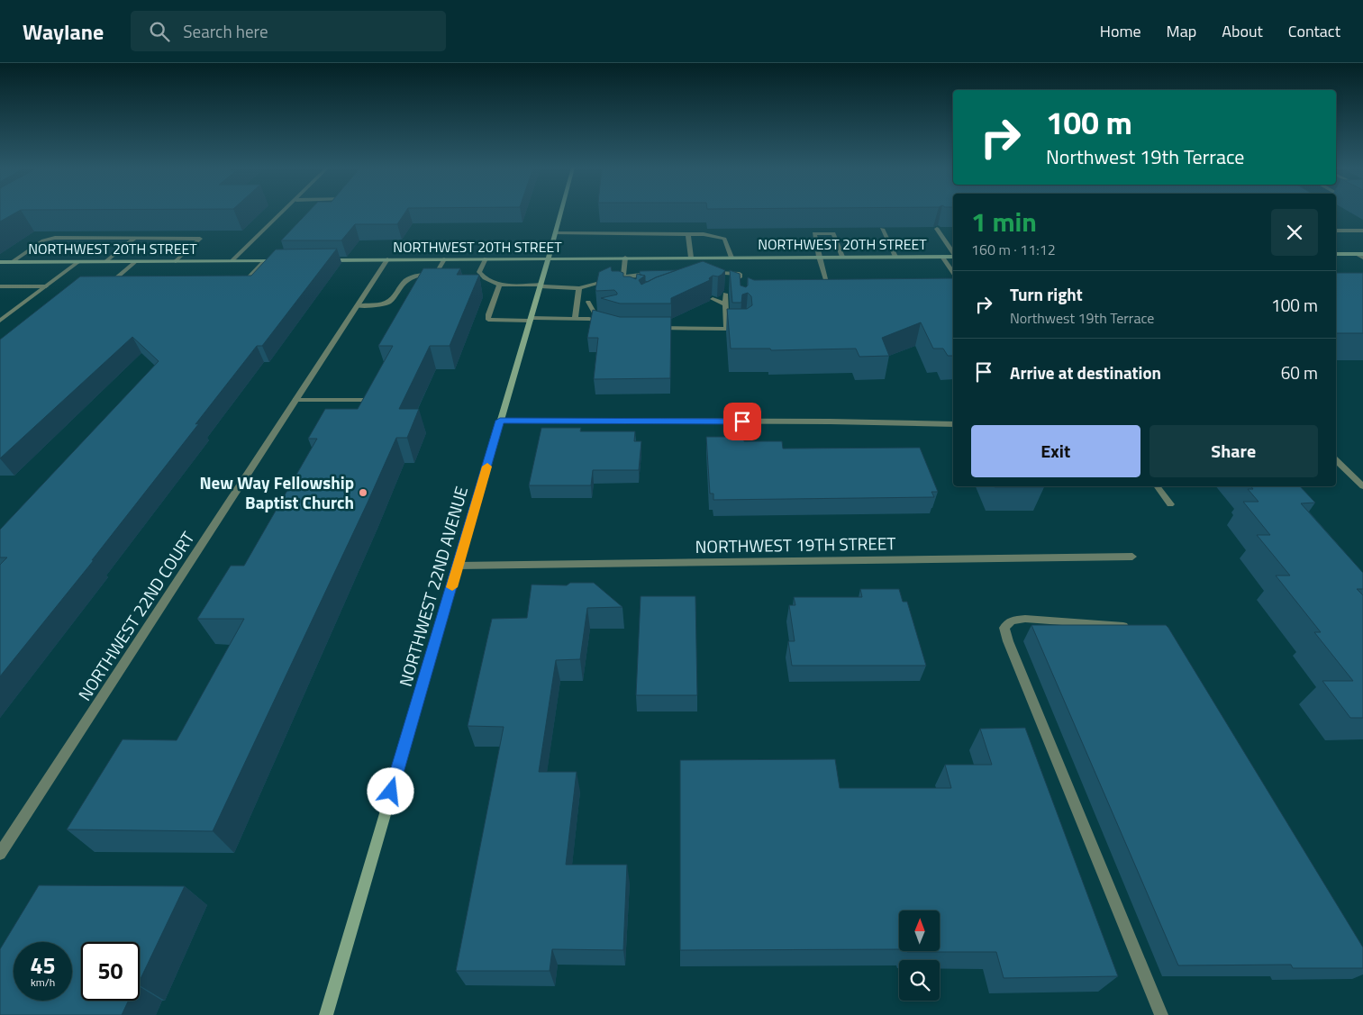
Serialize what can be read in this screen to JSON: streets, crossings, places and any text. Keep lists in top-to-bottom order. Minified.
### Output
{"streets":{"main road":["NORTHWEST 20TH STREET","NORTHWEST 22ND AVENUE"],"street":["NORTHWEST 19TH STREET","NORTHWEST 22ND COURT"]},"crossings":[["NORTHWEST 20TH STREET","NORTHWEST 22ND AVENUE"],["NORTHWEST 20TH STREET","NORTHWEST 22ND COURT"],["NORTHWEST 19TH STREET","NORTHWEST 22ND AVENUE"]],"places":["New Way Fellowship Baptist Church"],"north":"top","page":{"header":"Waylane","search":"Search here","nav":["Home","Map","About","Contact"],"turn":["100 m","Northwest 19th Terrace"],"heading":["1 min","160 m · 11:12"],"list":[{"name":"Turn right","note":"Northwest 19th Terrace","value":"100 m"},{"name":"Arrive at destination","value":"60 m"}],"buttons":["Exit","Share"],"speed":"45 km/h","limit":"50"}}
